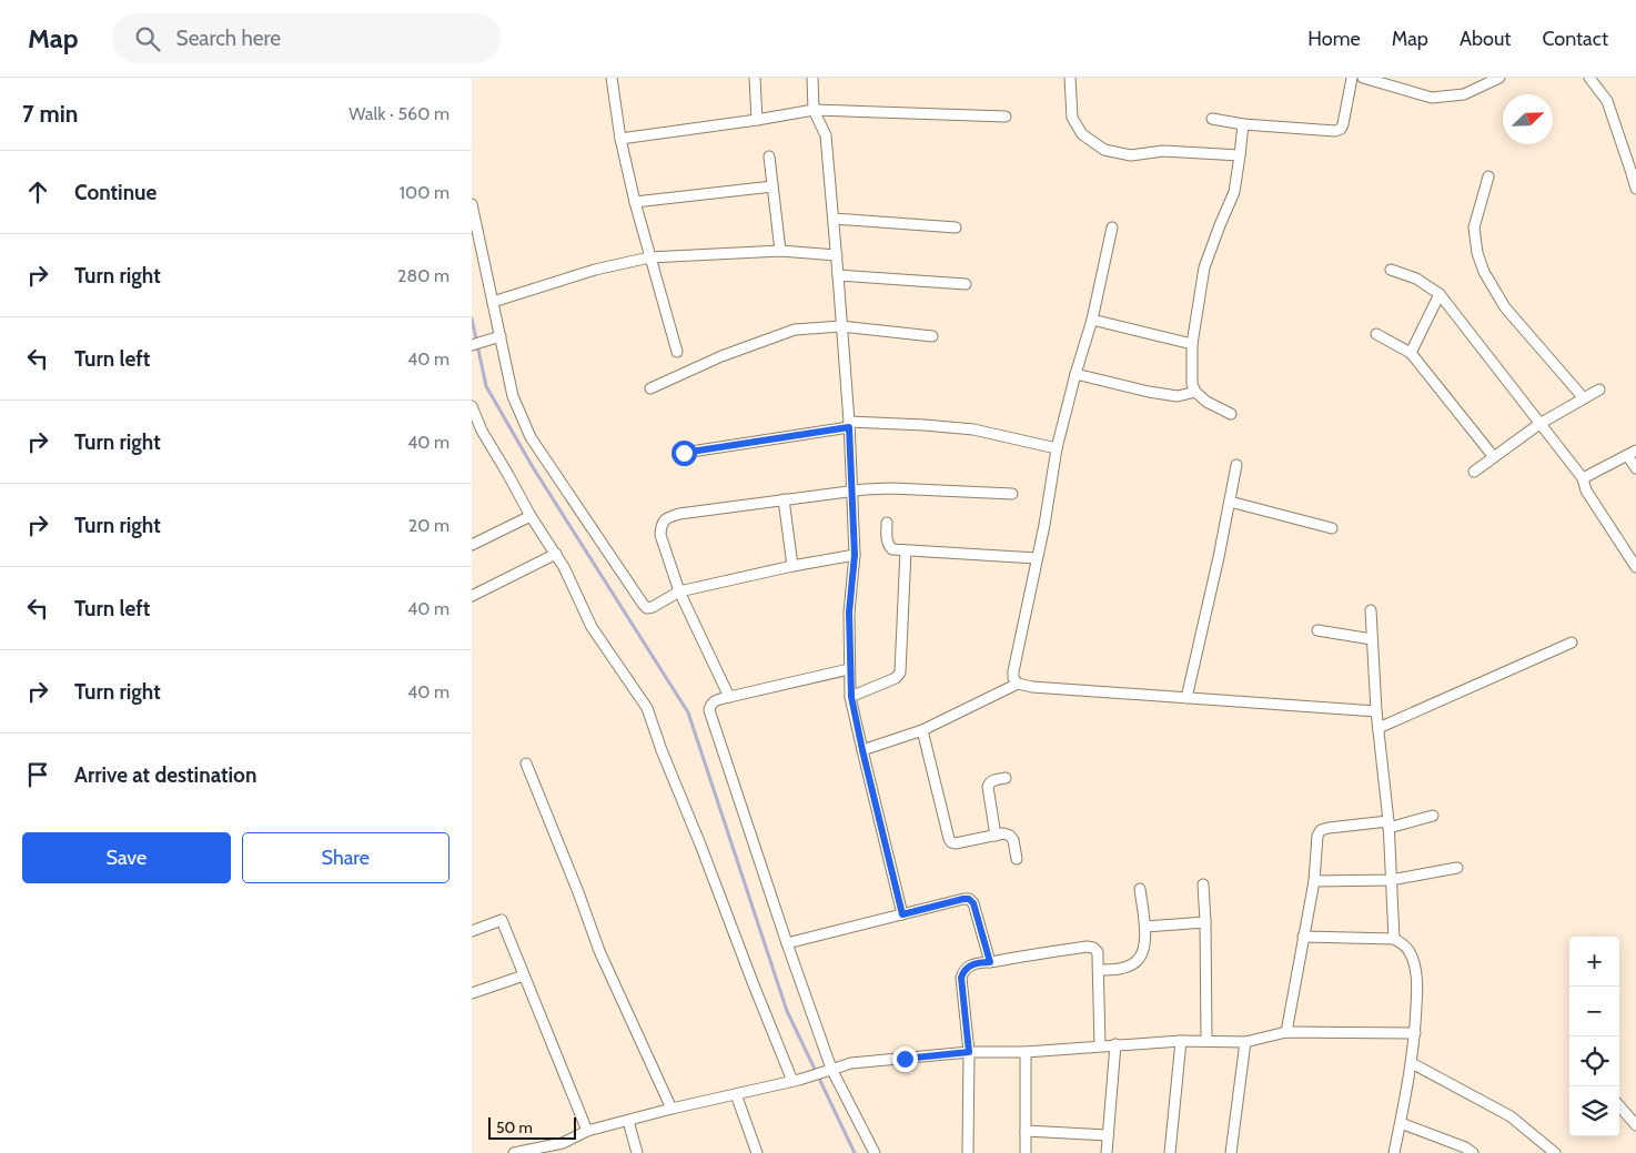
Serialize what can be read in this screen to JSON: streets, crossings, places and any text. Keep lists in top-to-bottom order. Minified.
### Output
{"scale_bar":"50 m","north":"top right","page":{"header":"Map","search":"Search here","nav":["Home","Map","About","Contact"],"heading":["7 min","Walk · 560 m"],"list":[["Continue","100 m"],["Turn right","280 m"],["Turn left","40 m"],["Turn right","40 m"],["Turn right","20 m"],["Turn left","40 m"],["Turn right","40 m"],"Arrive at destination"],"buttons":["Save","Share"],"map_buttons":["+","−"],"scale":"50 m"}}
